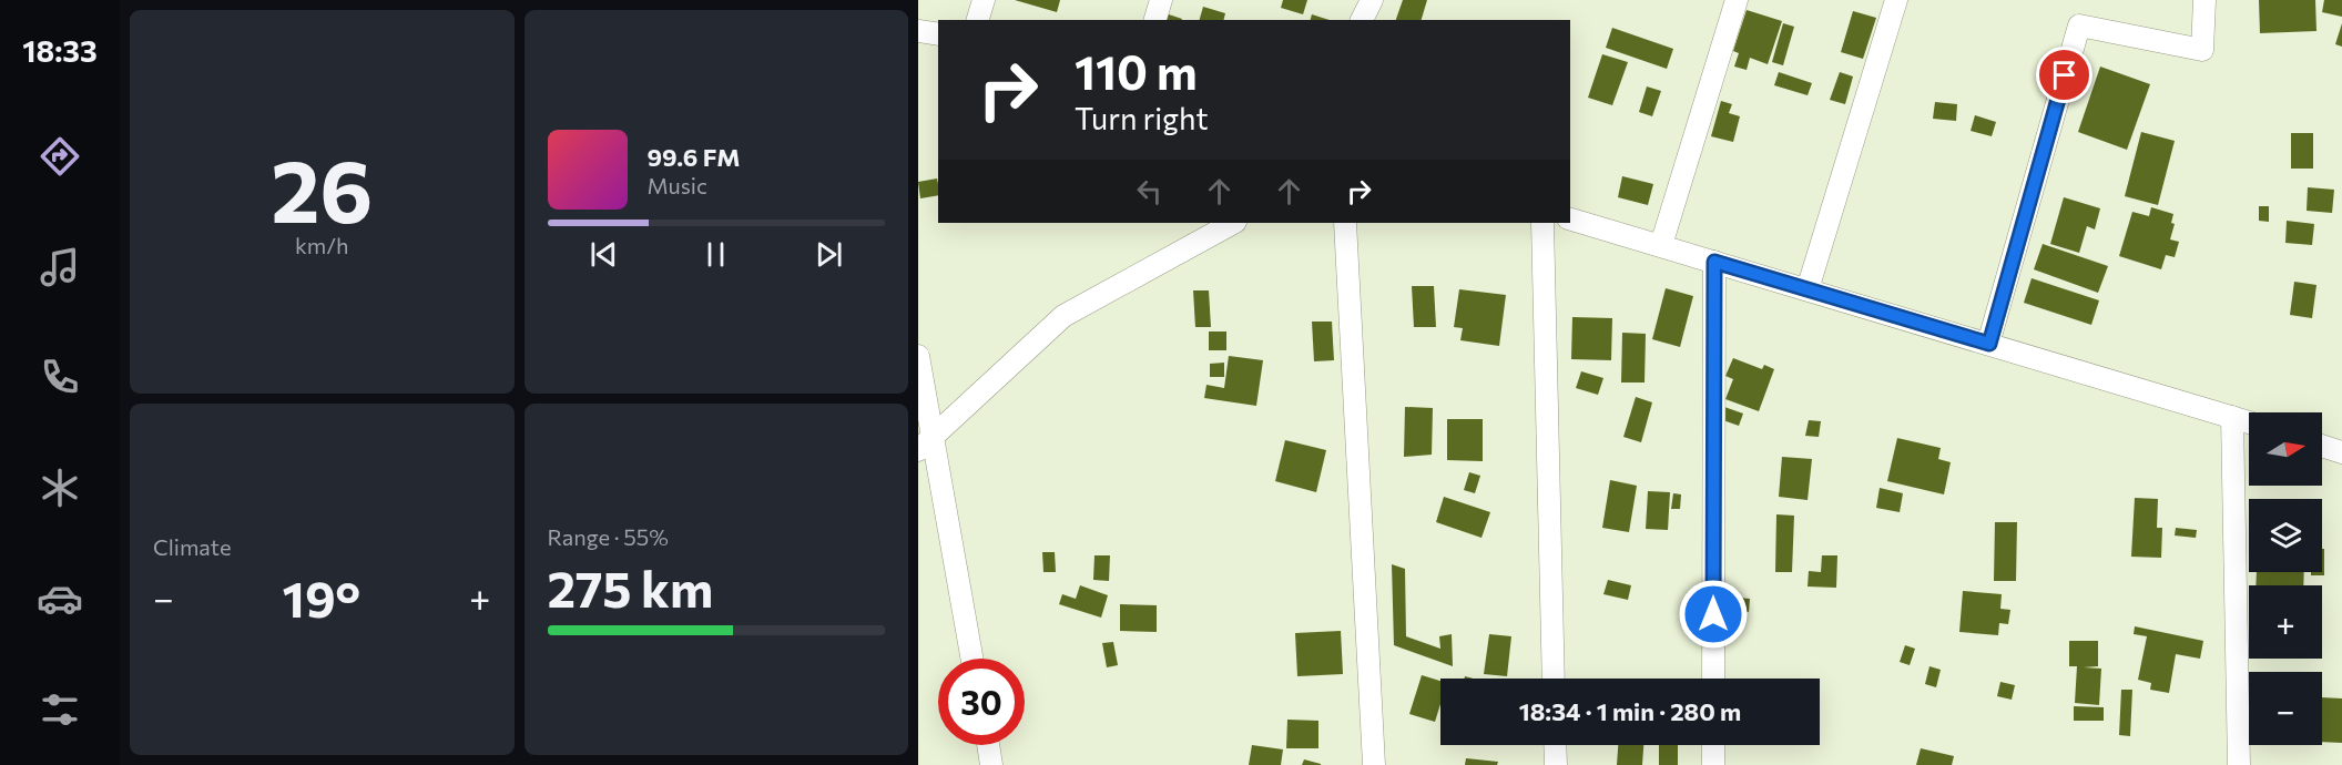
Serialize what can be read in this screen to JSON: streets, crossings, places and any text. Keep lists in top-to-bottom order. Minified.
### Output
{"north":"right","page":{"tabs":"18:33","tile":[["26","km/h"],"Climate",["Range · 55%","275 km"]],"turn":["110 m","Turn right"],"song":["99.6 FM","Music"],"map_buttons":["+","−"],"heat":["−","19°","+"],"limit":"30","trip":"18:34 · 1 min · 280 m"}}
